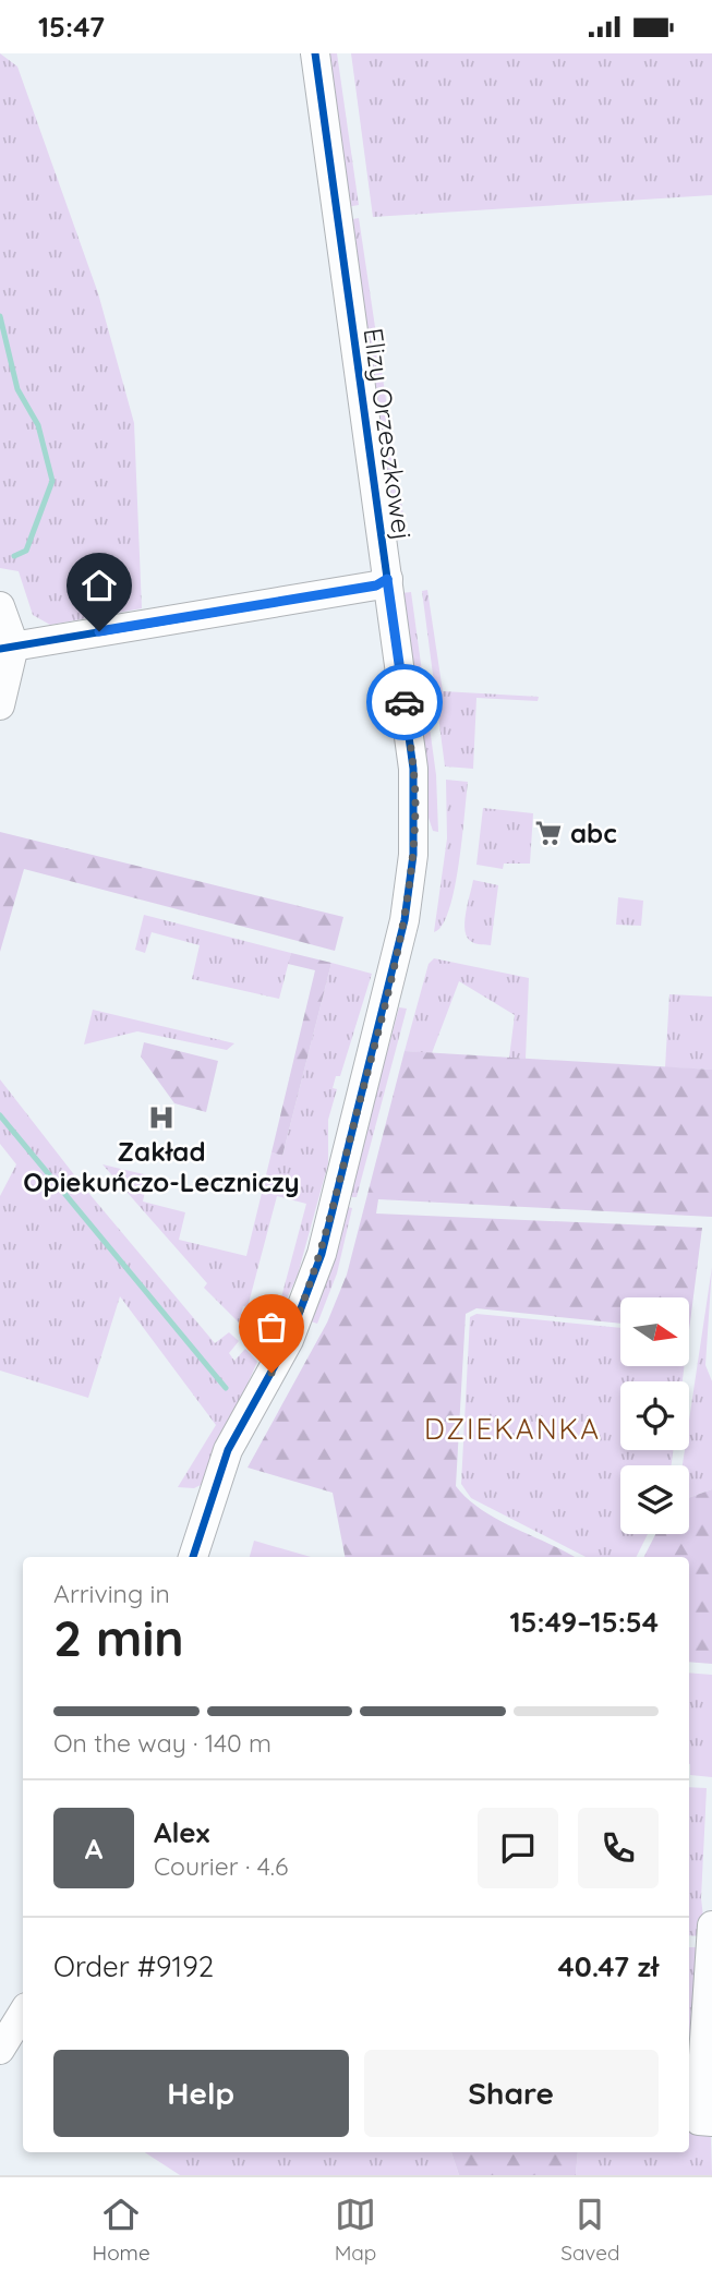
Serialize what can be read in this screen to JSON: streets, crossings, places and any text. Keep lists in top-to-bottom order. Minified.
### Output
{"streets":{"street":["Elizy Orzeszkowej"]},"districts":["DZIEKANKA"],"places":{"supermarket":["abc"],"hospital":["Zakład Opiekuńczo-Leczniczy"]},"north":"right","page":{"status":"15:47","heading":["2 min","Arriving in","15:49–15:54"],"panel":["Alex","Courier · 4.6","Order #9192","40.47 zł"],"bar":"On the way · 140 m","round":"A","buttons":["Help","Share"],"tabs":["Home","Map","Saved"]}}
